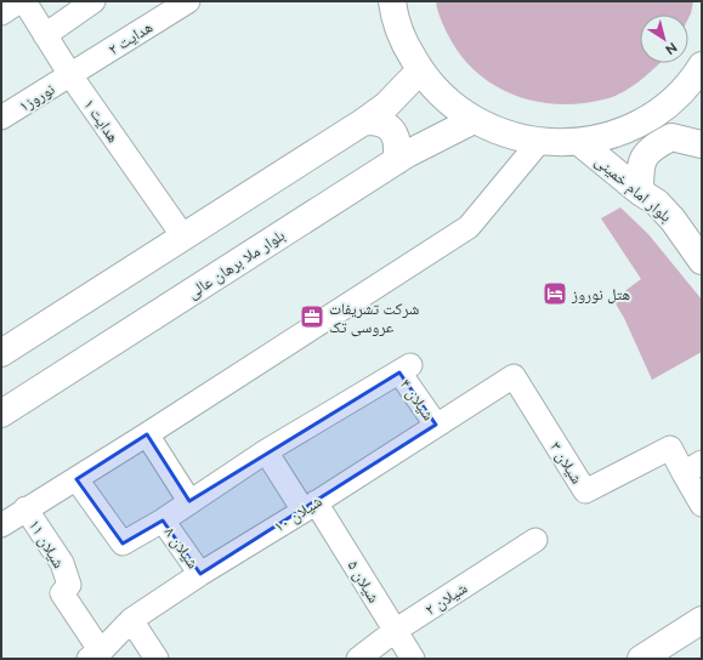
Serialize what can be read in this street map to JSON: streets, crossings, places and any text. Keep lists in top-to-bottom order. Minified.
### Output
{"streets":{"main road":["بلوار امام خمینی","بلوار ملا برهان عالی"],"street":["هدایت ۲","نوروز۱","هدایت ۱","شیلان ۴","شیلان ۳","شیلان ۱۰","شیلان ۱۱","شیلان ۸","شیلان ۵","شیلان ۲"]},"crossings":[["هدایت ۲","نوروز۱"],["هدایت ۲","هدایت ۱"],["نوروز۱","هدایت ۱"],["شیلان ۴","شیلان ۱۰"],["شیلان ۴","شیلان ۵"],["شیلان ۳","شیلان ۱۰"],["شیلان ۱۰","شیلان ۱۱"],["شیلان ۱۰","شیلان ۸"],["شیلان ۱۰","شیلان ۵"],["شیلان ۵","شیلان ۲"]],"places":{"hotel":["هتل نوروز"],"office":["شرکت تشریفات عروسی تک"]},"north":"bottom right"}
